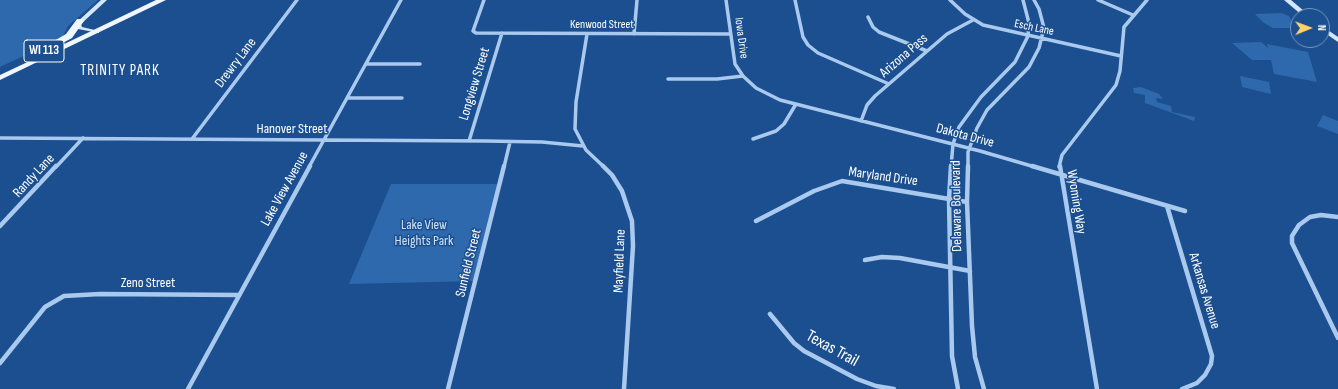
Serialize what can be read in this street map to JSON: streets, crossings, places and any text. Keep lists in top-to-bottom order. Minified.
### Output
{"streets":{"main road":["WI 113"],"street":["Kenwood Street","Esch Lane","Iowa Drive","Arizona Pass","Drewry Lane","Longview Street","Hanover Street","Dakota Drive","Randy Lane","Maryland Drive","Lake View Avenue","Wyoming Way","Delaware Boulevard","Mayfield Lane","Sunfield Street","Zeno Street","Arkansas Avenue","Texas Trail"]},"crossings":[["Kenwood Street","Iowa Drive"],["Kenwood Street","Longview Street"],["Kenwood Street","Mayfield Lane"],["Esch Lane","Arizona Pass"],["Esch Lane","Wyoming Way"],["Esch Lane","Delaware Boulevard"],["Iowa Drive","Dakota Drive"],["Arizona Pass","Dakota Drive"],["Drewry Lane","Hanover Street"],["Longview Street","Hanover Street"],["Hanover Street","Randy Lane"],["Hanover Street","Lake View Avenue"],["Hanover Street","Mayfield Lane"],["Hanover Street","Sunfield Street"],["Dakota Drive","Wyoming Way"],["Dakota Drive","Delaware Boulevard"],["Dakota Drive","Arkansas Avenue"],["Maryland Drive","Delaware Boulevard"],["Lake View Avenue","Zeno Street"]],"districts":["TRINITY PARK"],"parks":["Lake View Heights Park"],"north":"right"}
